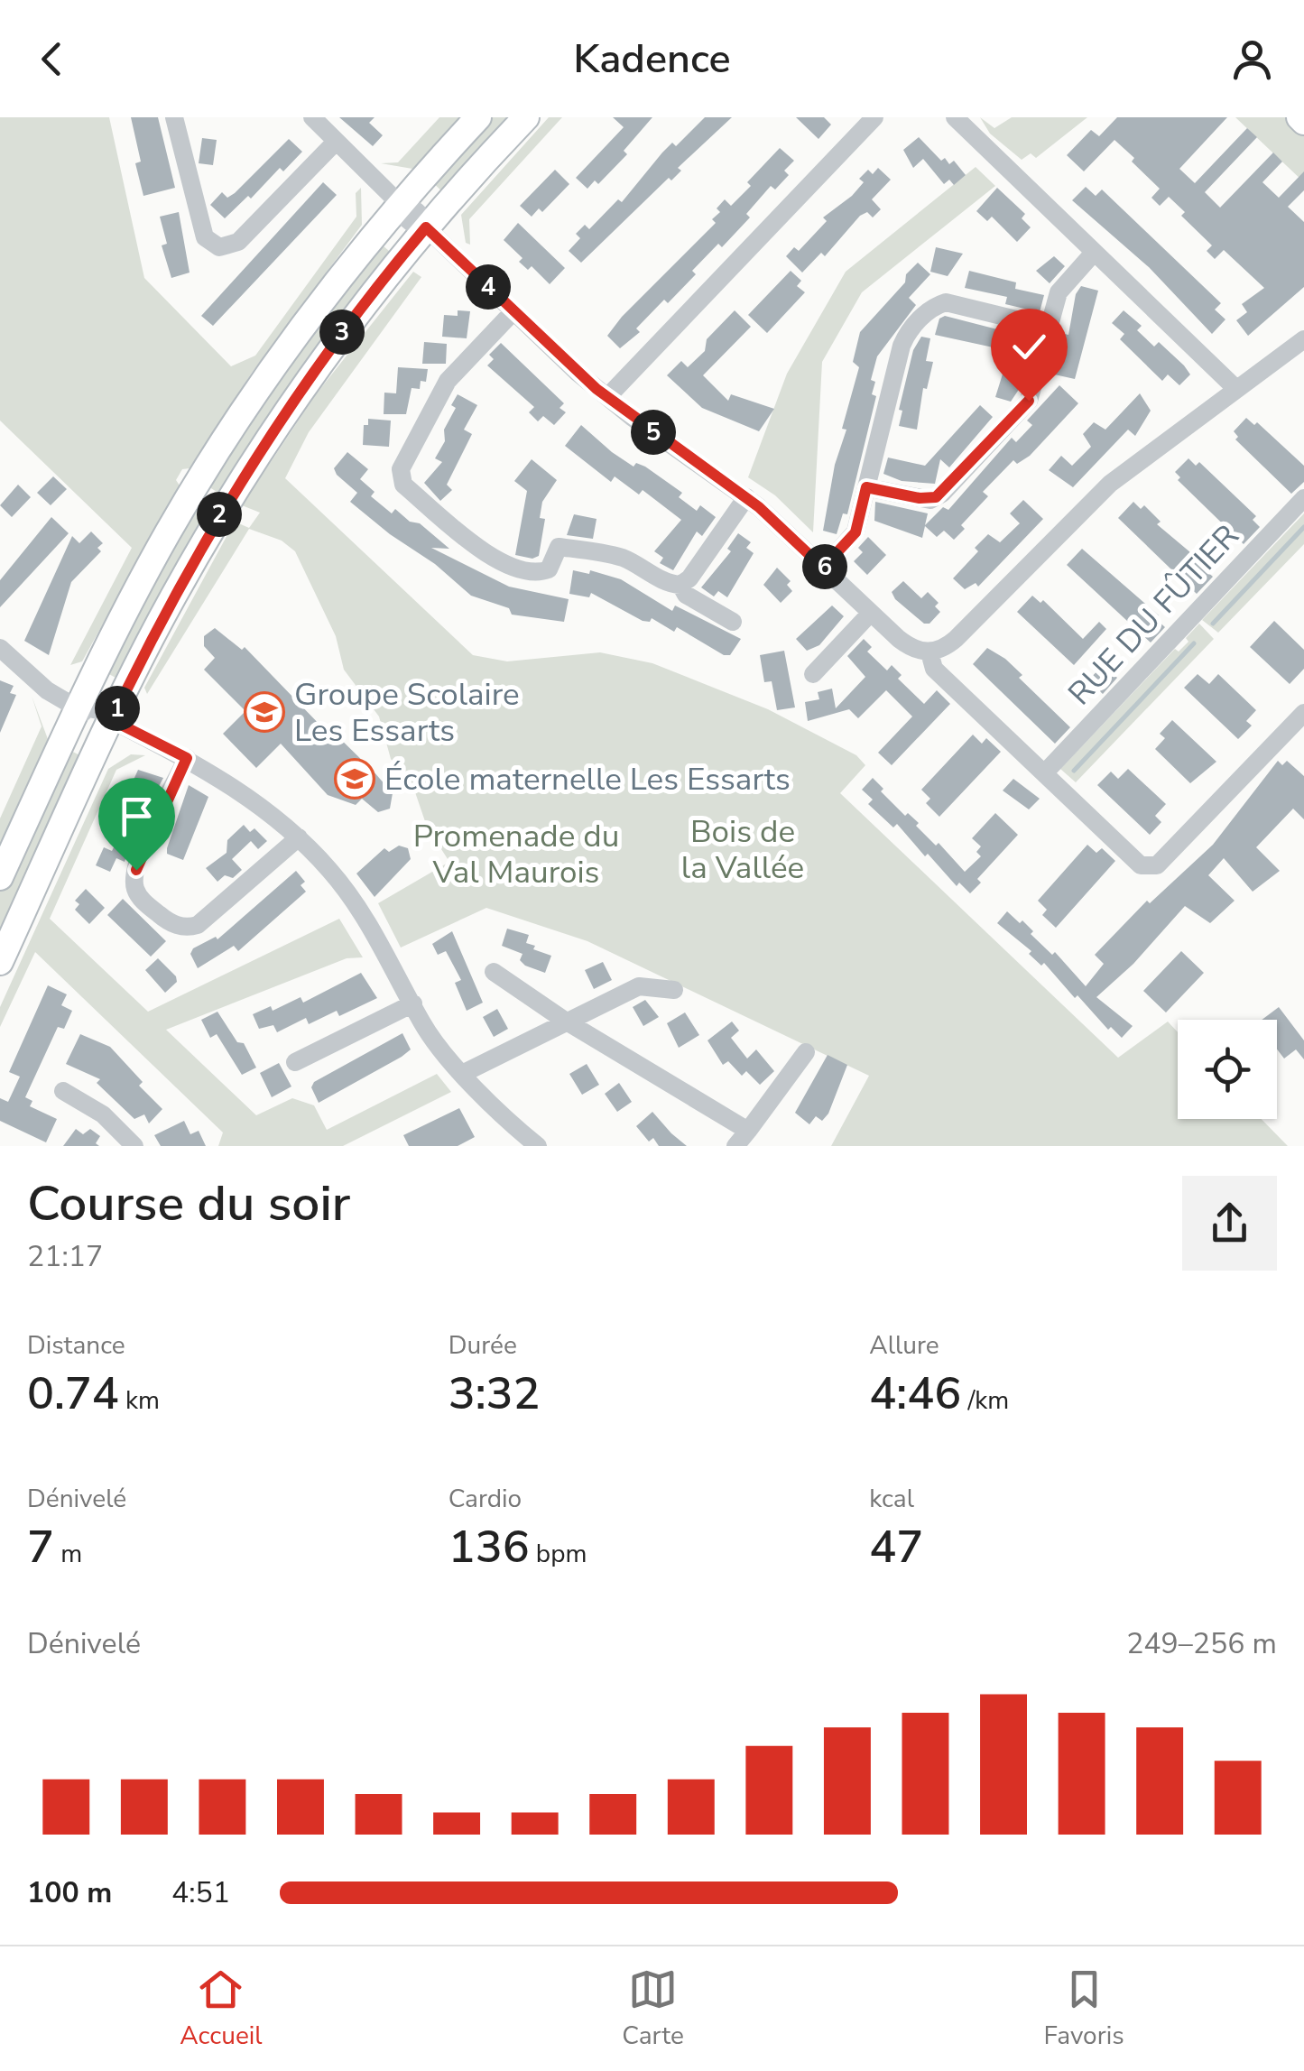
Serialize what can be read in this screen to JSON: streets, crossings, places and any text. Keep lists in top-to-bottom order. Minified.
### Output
{"streets":{"street":["RUE DU FÛTIER"]},"parks":["Bois de la Vallée","Promenade du Val Maurois"],"places":{"school or university":["Groupe Scolaire Les Essarts","École maternelle Les Essarts"]},"page":{"header":"Kadence","pins":["4","3","5","2","6","1"],"heading":["Course du soir","21:17"],"stats":[["Distance","0.74 km"],["Durée","3:32"],["Allure","4:46 /km"],["Dénivelé","7 m"],["Cardio","136 bpm"],["kcal","47"]],"chart":["Dénivelé","249–256 m"],"list":[{"name":"100 m","note":"4:51"}],"tabs":["Accueil","Carte","Favoris"]}}
